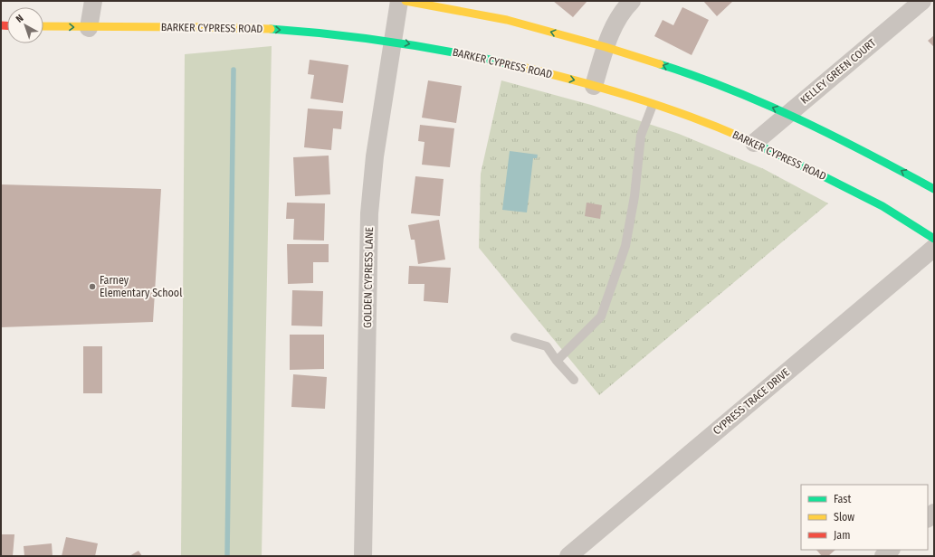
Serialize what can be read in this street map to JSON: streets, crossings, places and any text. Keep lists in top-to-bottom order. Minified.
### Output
{"streets":{"main road":["BARKER CYPRESS ROAD"],"street":["KELLEY GREEN COURT","GOLDEN CYPRESS LANE","CYPRESS TRACE DRIVE"]},"crossings":[["BARKER CYPRESS ROAD","KELLEY GREEN COURT"],["BARKER CYPRESS ROAD","GOLDEN CYPRESS LANE"]],"places":["Farney Elementary School"],"legend":["Fast","Slow","Jam"],"north":"top left"}
